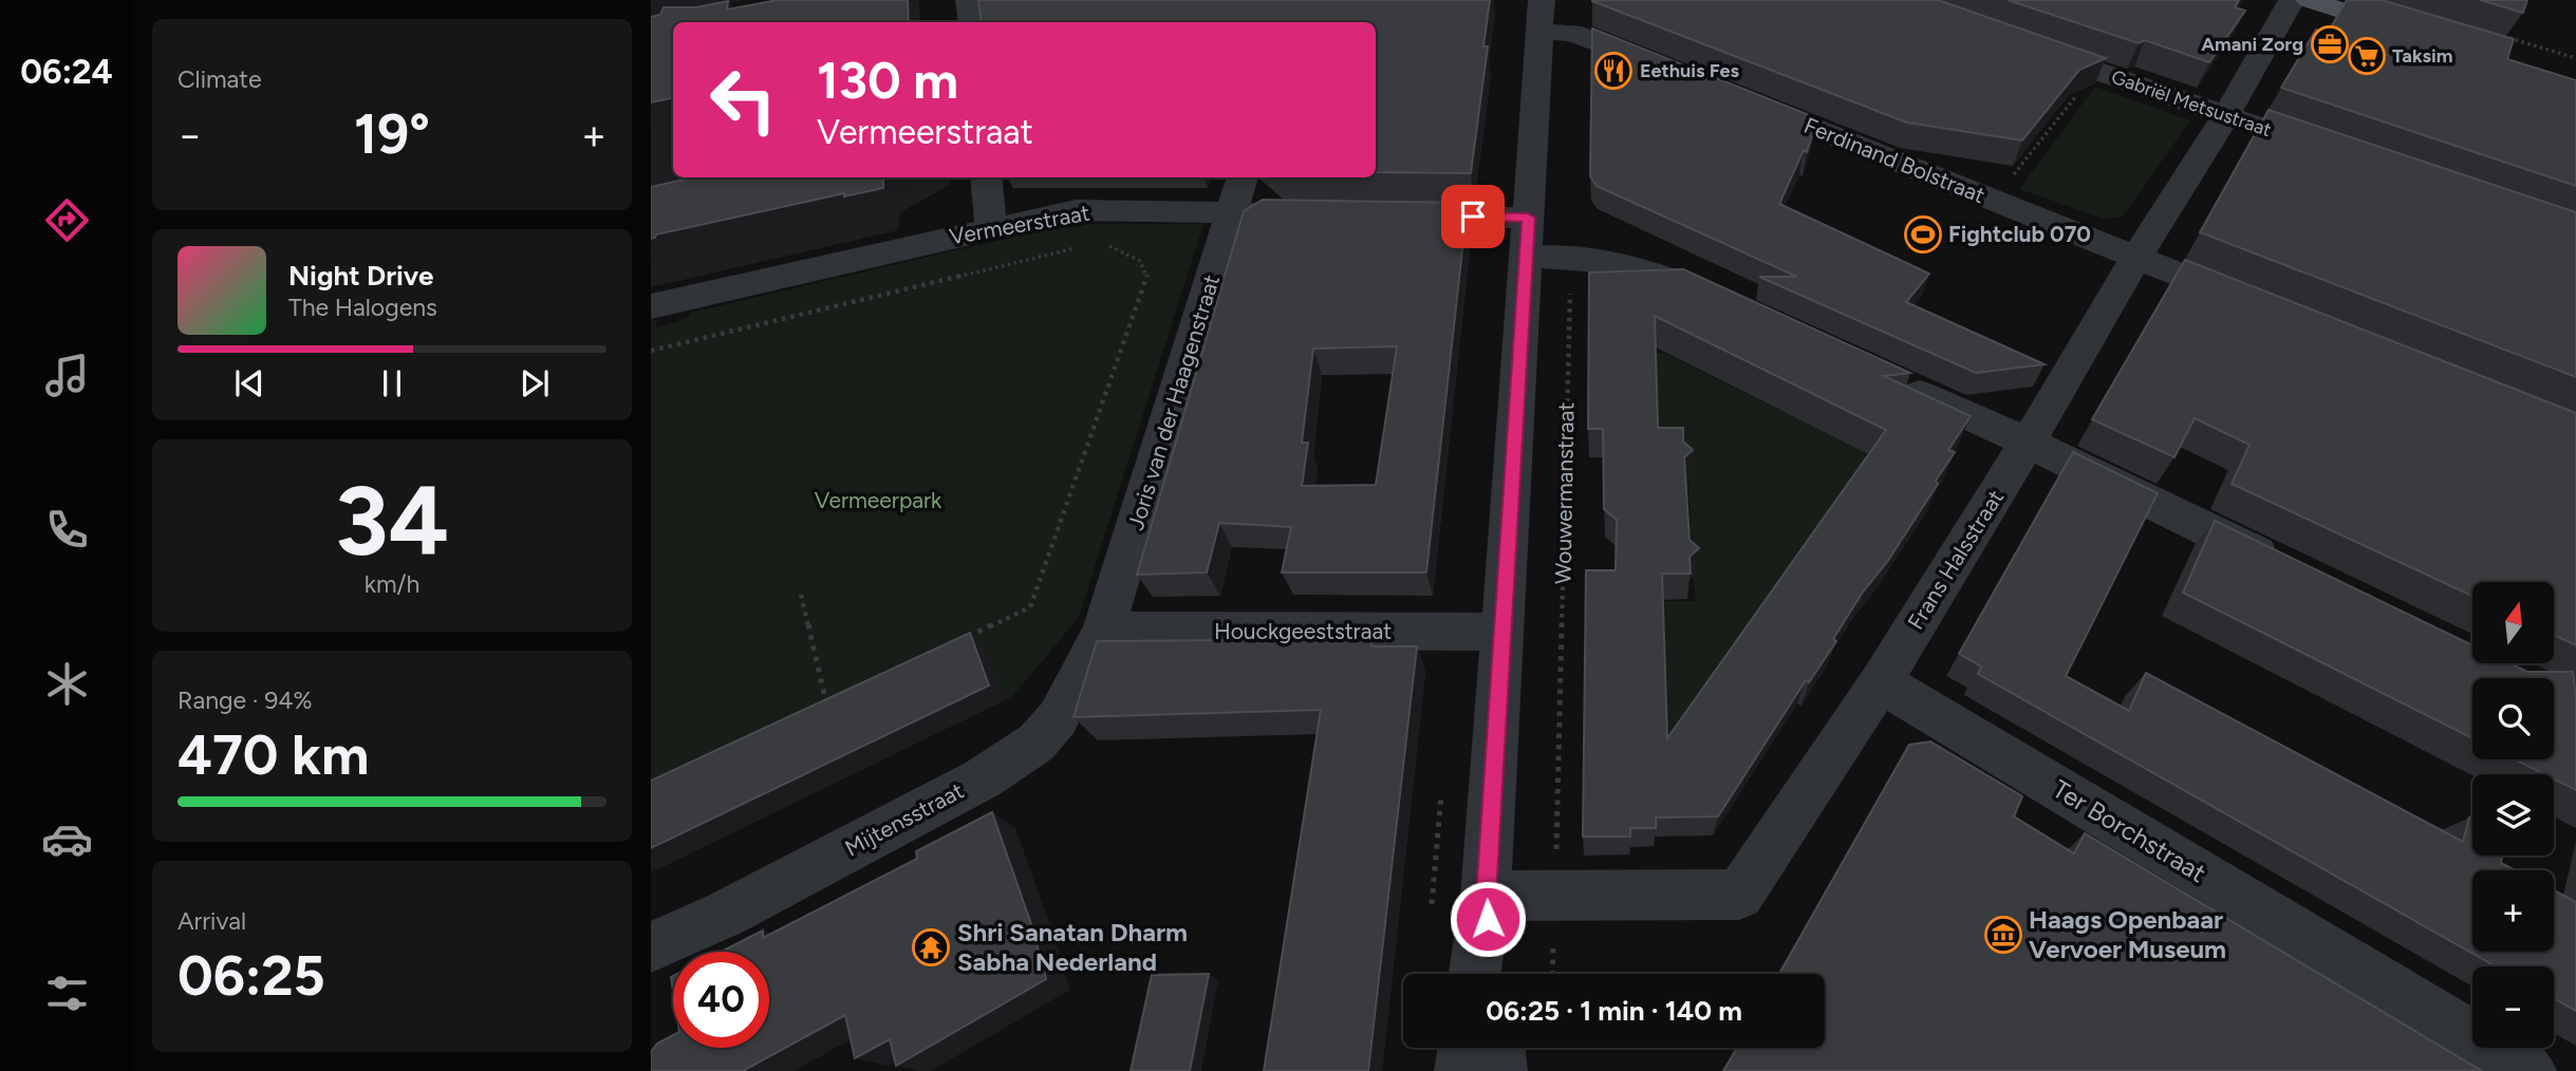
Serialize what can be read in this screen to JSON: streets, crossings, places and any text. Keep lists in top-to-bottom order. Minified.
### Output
{"streets":{"street":["Gabriël Metsustraat","Ferdinand Bolstraat","Vermeerstraat","Joris van der Haagenstraat","Frans Halsstraat","Houckgeeststraat","Mijtensstraat","Ter Borchstraat"],"path":["Wouwermanstraat"]},"crossings":[["Gabriël Metsustraat","Frans Halsstraat"],["Ferdinand Bolstraat","Frans Halsstraat"],["Vermeerstraat","Joris van der Haagenstraat"],["Joris van der Haagenstraat","Houckgeeststraat"],["Joris van der Haagenstraat","Mijtensstraat"],["Wouwermanstraat","Frans Halsstraat"],["Frans Halsstraat","Ter Borchstraat"],["Houckgeeststraat","Mijtensstraat"]],"parks":["Vermeerpark"],"places":{"office":["Amani Zorg"],"supermarket":["Taksim"],"restaurant":["Eethuis Fes"],"sports":["Fightclub 070"],"museum":["Haags Openbaar Vervoer Museum"],"temple":["Shri Sanatan Dharm Sabha Nederland"]},"north":"top","page":{"tabs":"06:24","tile":["Climate",["34","km/h"],["Range · 94%","470 km"],["Arrival","06:25"]],"turn":["130 m","Vermeerstraat"],"heat":["−","19°","+"],"song":["Night Drive","The Halogens"],"map_buttons":["+","−"],"limit":"40","trip":"06:25 · 1 min · 140 m"}}
